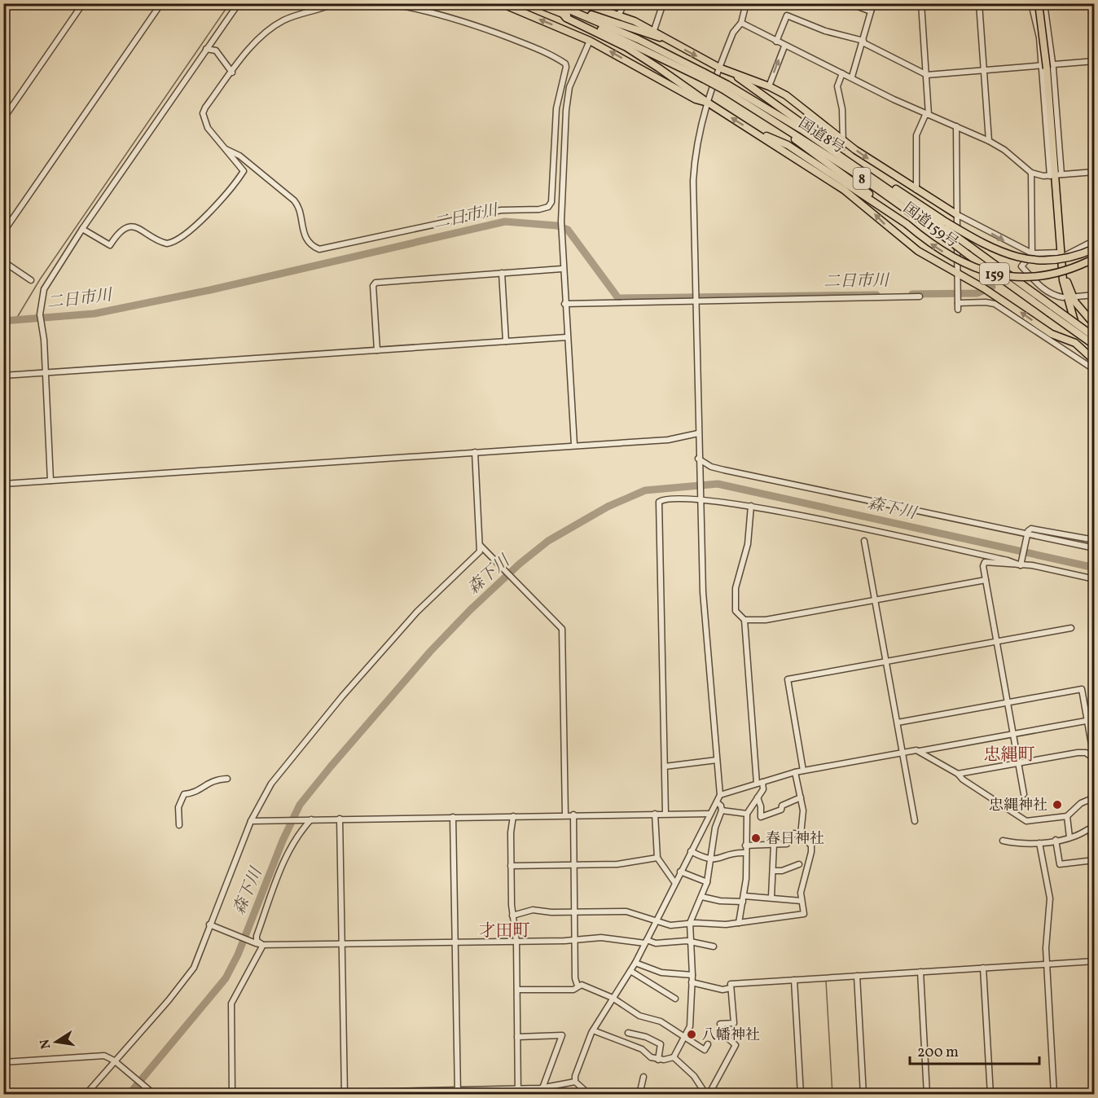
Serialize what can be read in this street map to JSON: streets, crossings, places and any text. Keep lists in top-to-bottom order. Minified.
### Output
{"streets":{"highway":["国道8号","8","国道159号","159"]},"crossings":[["国道8号","8"],["国道8号","国道159号"]],"districts":["忠縄町","才田町"],"water":["二日市川","森下川"],"places":["忠縄神社","春日神社","八幡神社"],"scale_bar":"200 m","north":"left"}
